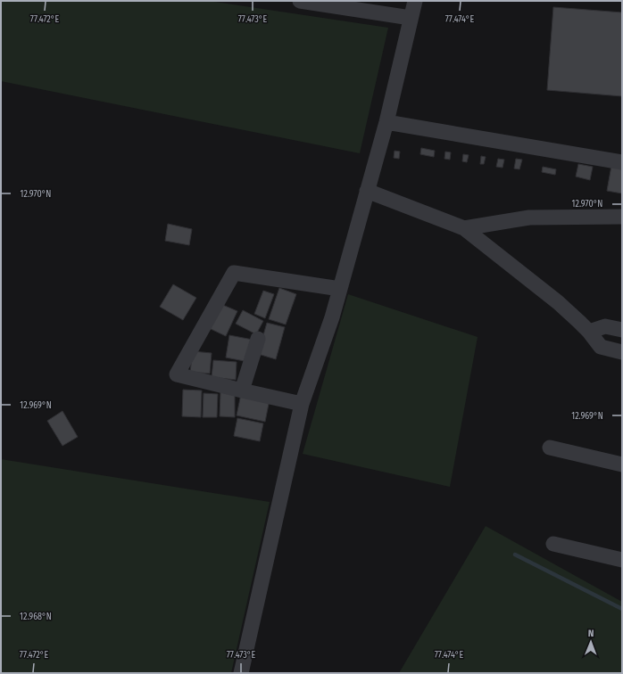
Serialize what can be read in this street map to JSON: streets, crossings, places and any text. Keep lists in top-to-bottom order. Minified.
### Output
{"north":"top","coordinates":["77.472°E","77.473°E","77.474°E","12.970°N","12.969°N","12.968°N"]}
